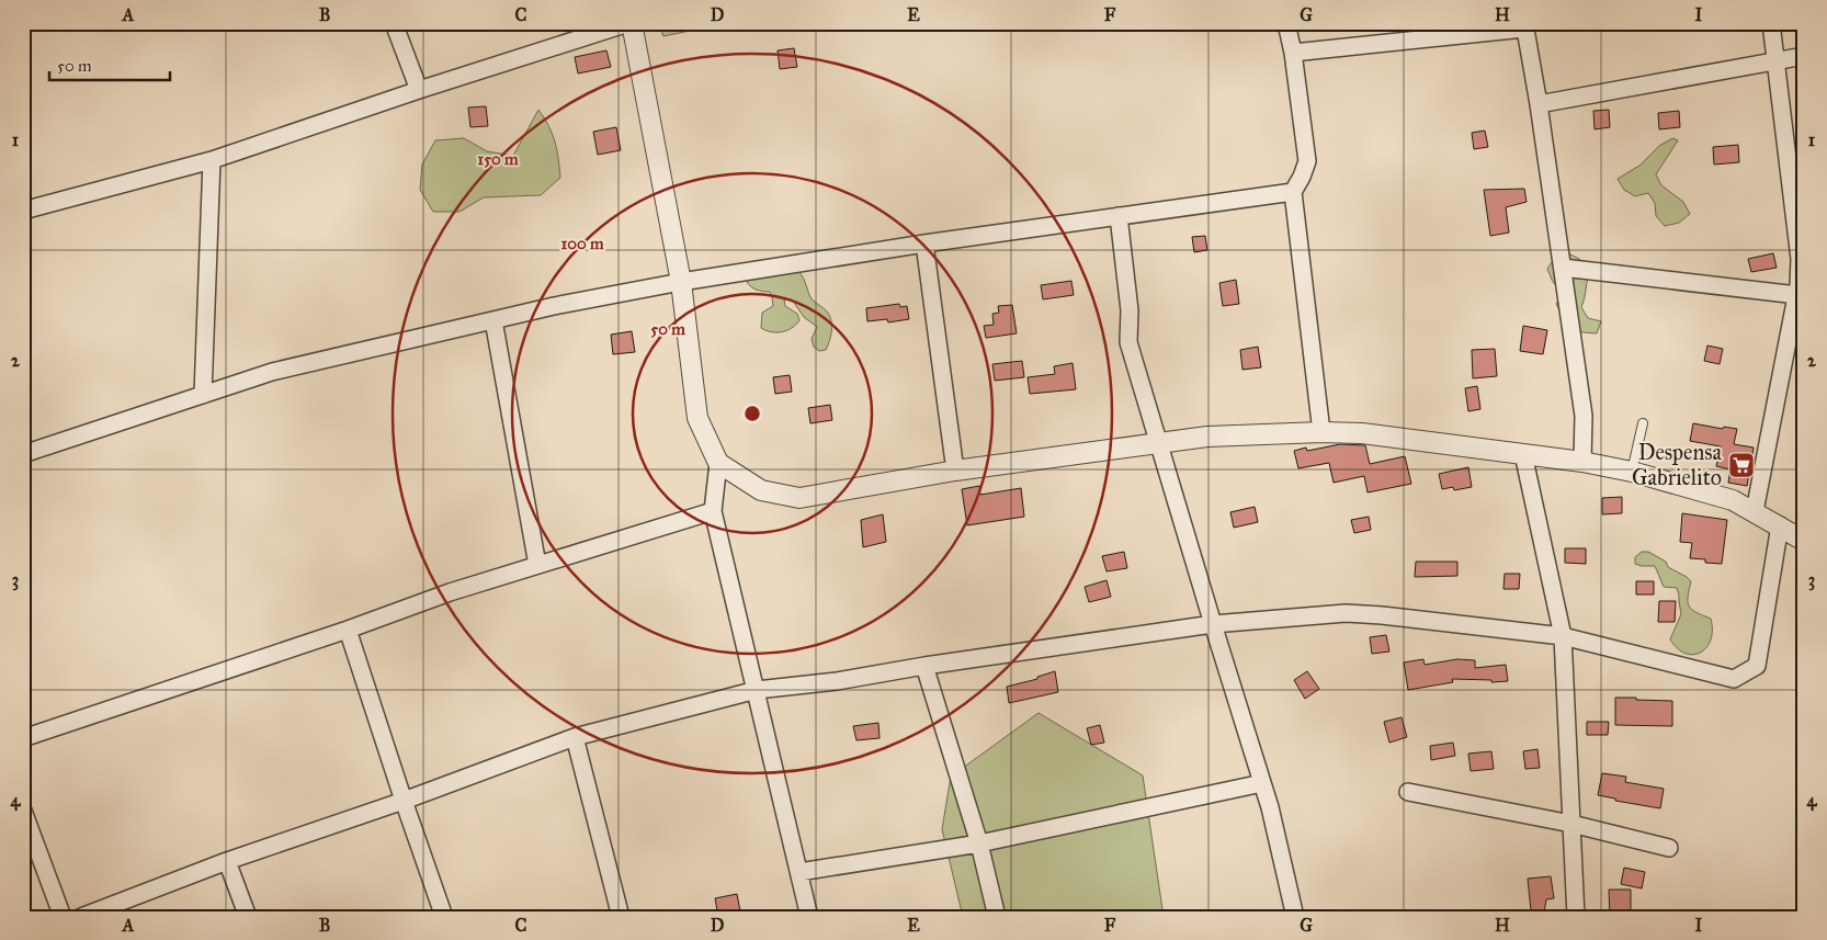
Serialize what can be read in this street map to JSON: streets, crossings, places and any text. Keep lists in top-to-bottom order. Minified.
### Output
{"places":{"supermarket":["Despensa Gabrielito"]},"scale_bar":"50 m","grid":{"columns":["A","B","C","D","E","F","G","H","I"],"rows":["1","2","3","4"]},"rings":["150 m","100 m","50 m"]}
